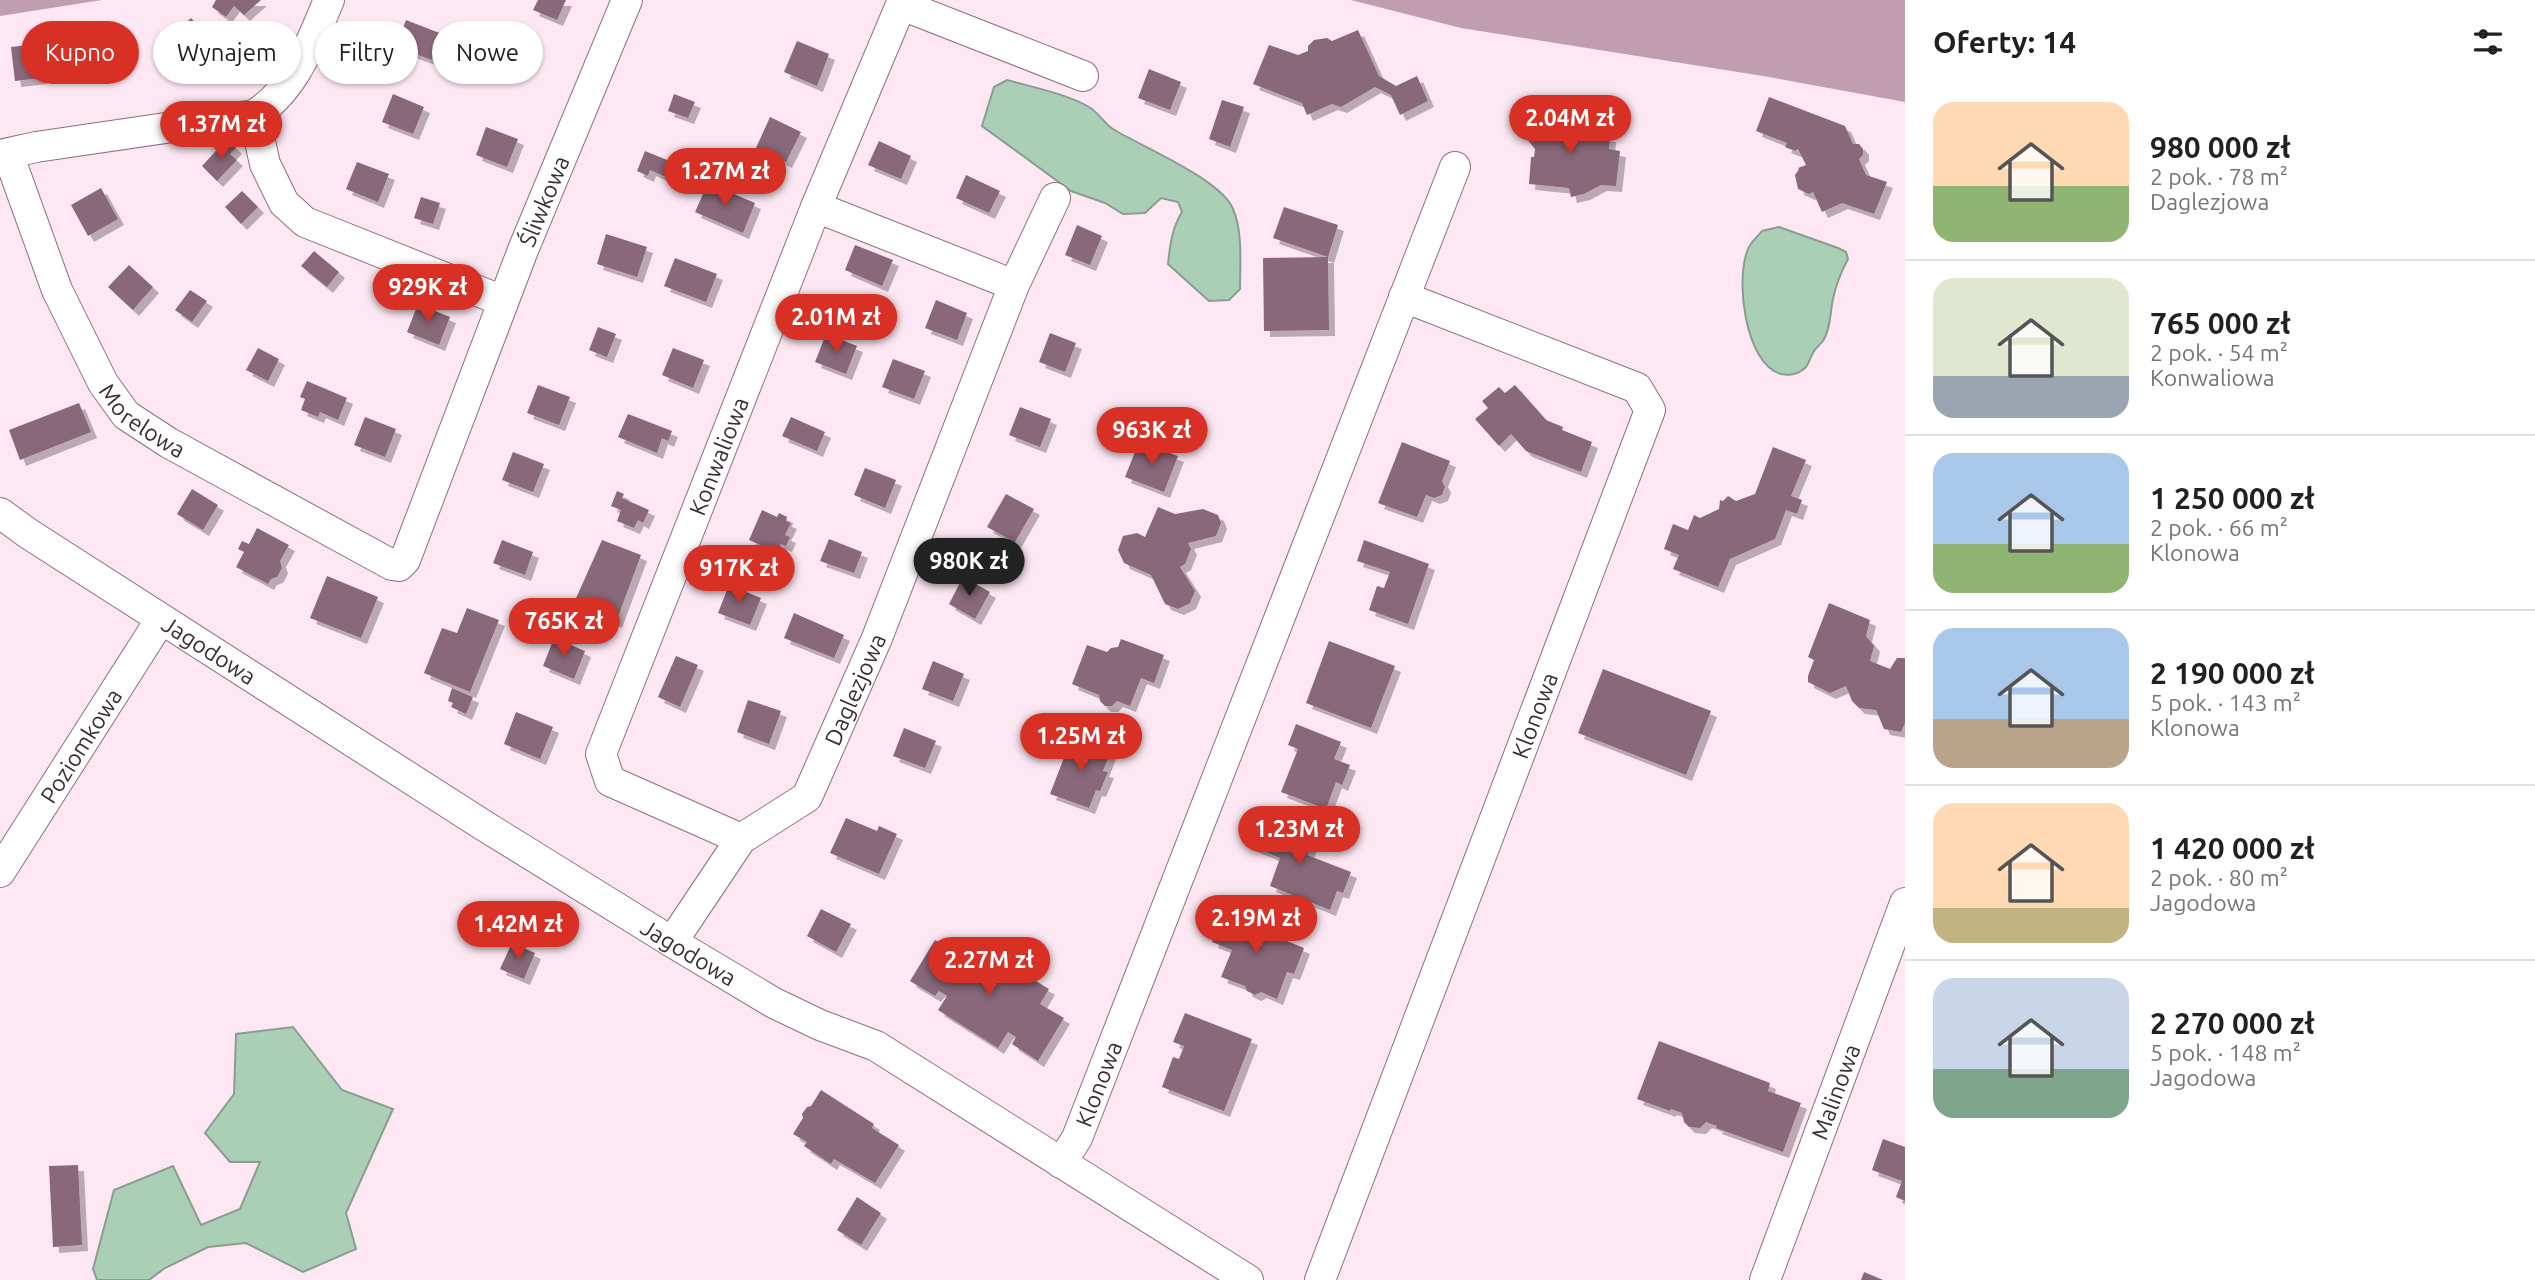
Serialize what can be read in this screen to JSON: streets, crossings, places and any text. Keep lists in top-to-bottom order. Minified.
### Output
{"streets":{"street":["Śliwkowa","Morelowa","Konwaliowa","Jagodowa","Daglezjowa","Klonowa","Poziomkowa","Malinowa"]},"crossings":[["Śliwkowa","Morelowa"],["Konwaliowa","Daglezjowa"],["Jagodowa","Daglezjowa"],["Jagodowa","Klonowa"],["Jagodowa","Poziomkowa"]],"page":{"heading":"Oferty: 14","chip":["Kupno","Wynajem","Filtry","Nowe"],"list":[{"name":"980 000 zł","note":"2 pok. · 78 m² · Daglezjowa"},{"name":"765 000 zł","note":"2 pok. · 54 m² · Konwaliowa"},{"name":"1 250 000 zł","note":"2 pok. · 66 m² · Klonowa"},{"name":"2 190 000 zł","note":"5 pok. · 143 m² · Klonowa"},{"name":"1 420 000 zł","note":"2 pok. · 80 m² · Jagodowa"},{"name":"2 270 000 zł","note":"5 pok. · 148 m² · Jagodowa"}],"price":["2.04M zł","1.37M zł","1.27M zł","929K zł","2.01M zł","963K zł","980K zł","917K zł","765K zł","1.25M zł","1.23M zł","2.19M zł","1.42M zł","2.27M zł"]}}
